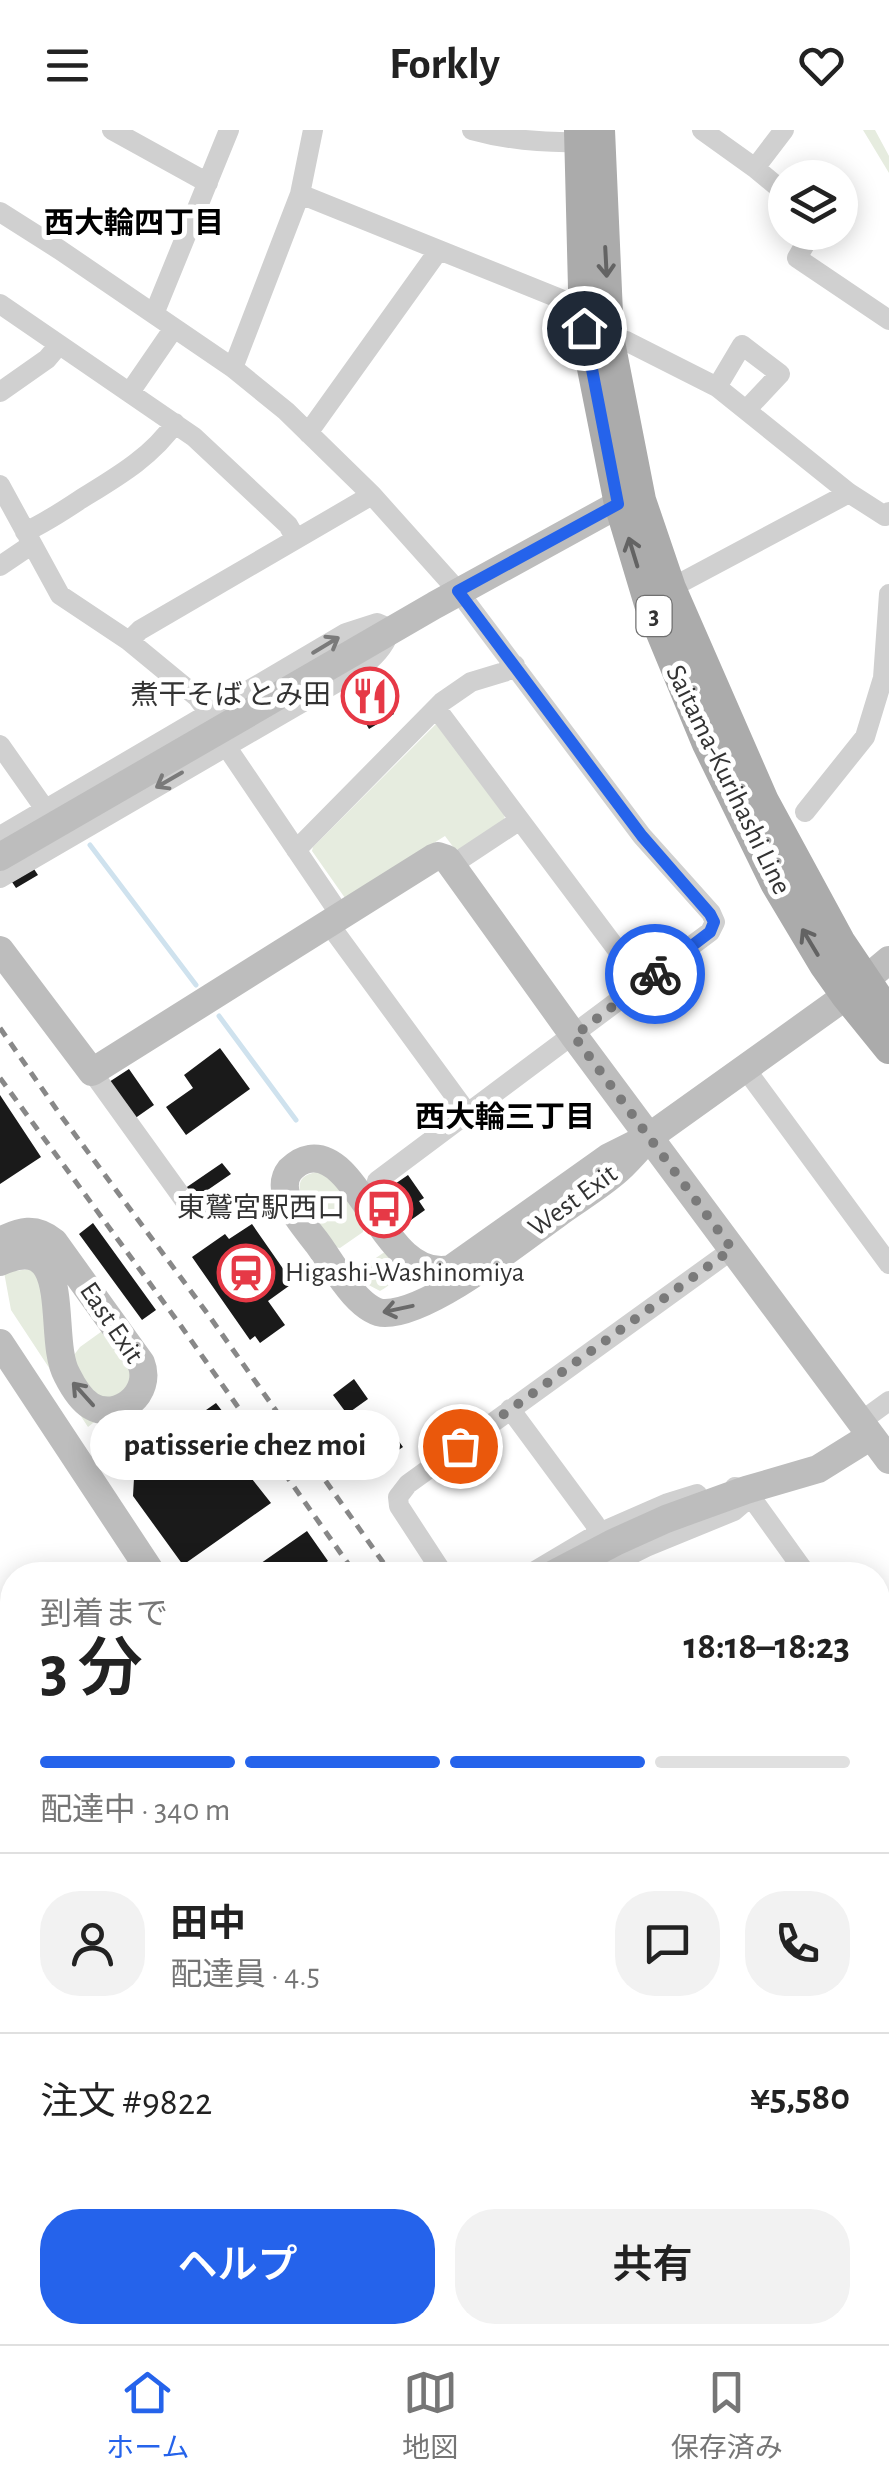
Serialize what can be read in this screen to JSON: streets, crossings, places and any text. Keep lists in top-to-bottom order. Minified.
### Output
{"streets":{"main road":["3","Saitama-Kurihashi Line"],"street":["West Exit","East Exit"]},"districts":["西大輪四丁目","西大輪三丁目"],"places":{"restaurant":["煮干そば とみ田"],"bus stop":["東鷲宮駅西口"],"station":["Higashi-Washinomiya"],"other":["patisserie chez moi"]},"page":{"header":"Forkly","bubble":"patisserie chez moi","heading":["3 分","到着まで","18:18–18:23"],"panel":["田中","配達員 · 4.5","注文 #9822","¥5,580"],"bar":"配達中 · 340 m","buttons":["ヘルプ","共有"],"tabs":["ホーム","地図","保存済み"]}}
